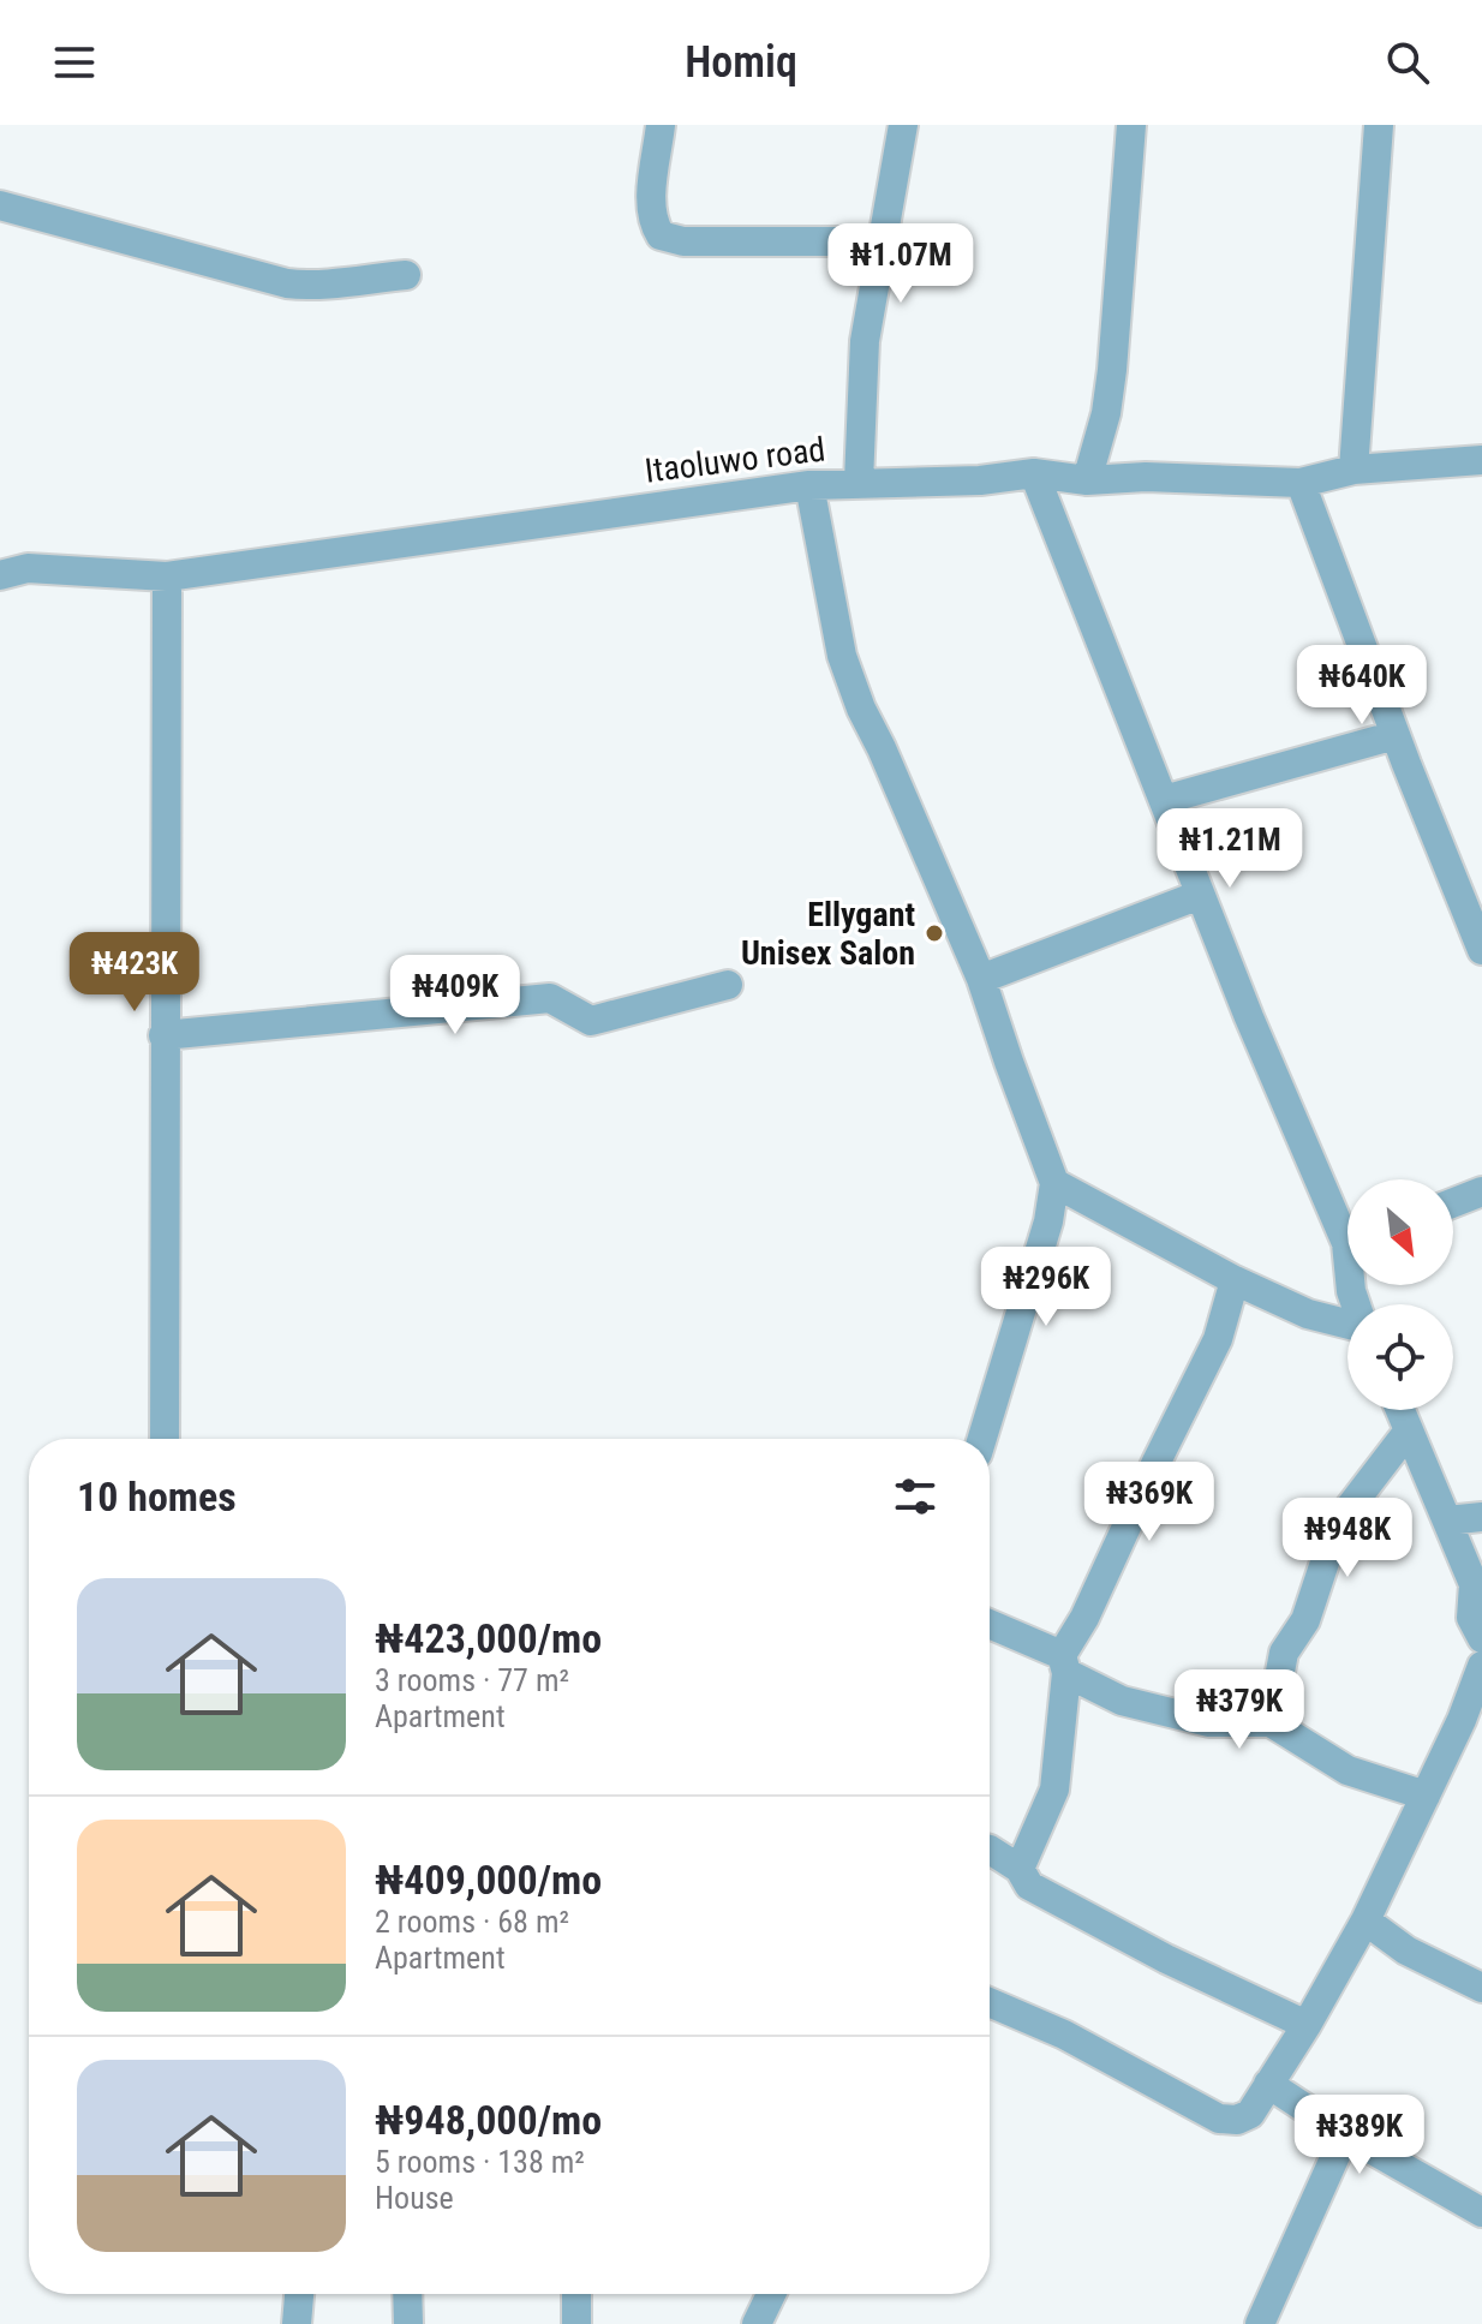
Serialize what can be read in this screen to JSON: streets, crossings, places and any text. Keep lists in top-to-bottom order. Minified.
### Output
{"streets":{"street":["Itaoluwo road"]},"places":["Ellygant Unisex Salon"],"north":"bottom right","page":{"header":"Homiq","price":["₦1.07M","₦640K","₦1.21M","₦423K","₦409K","₦296K","₦369K","₦948K","₦379K","₦389K"],"heading":"10 homes","list":[{"name":"₦423,000/mo","note":"3 rooms · 77 m² · Apartment"},{"name":"₦409,000/mo","note":"2 rooms · 68 m² · Apartment"},{"name":"₦948,000/mo","note":"5 rooms · 138 m² · House"}]}}
